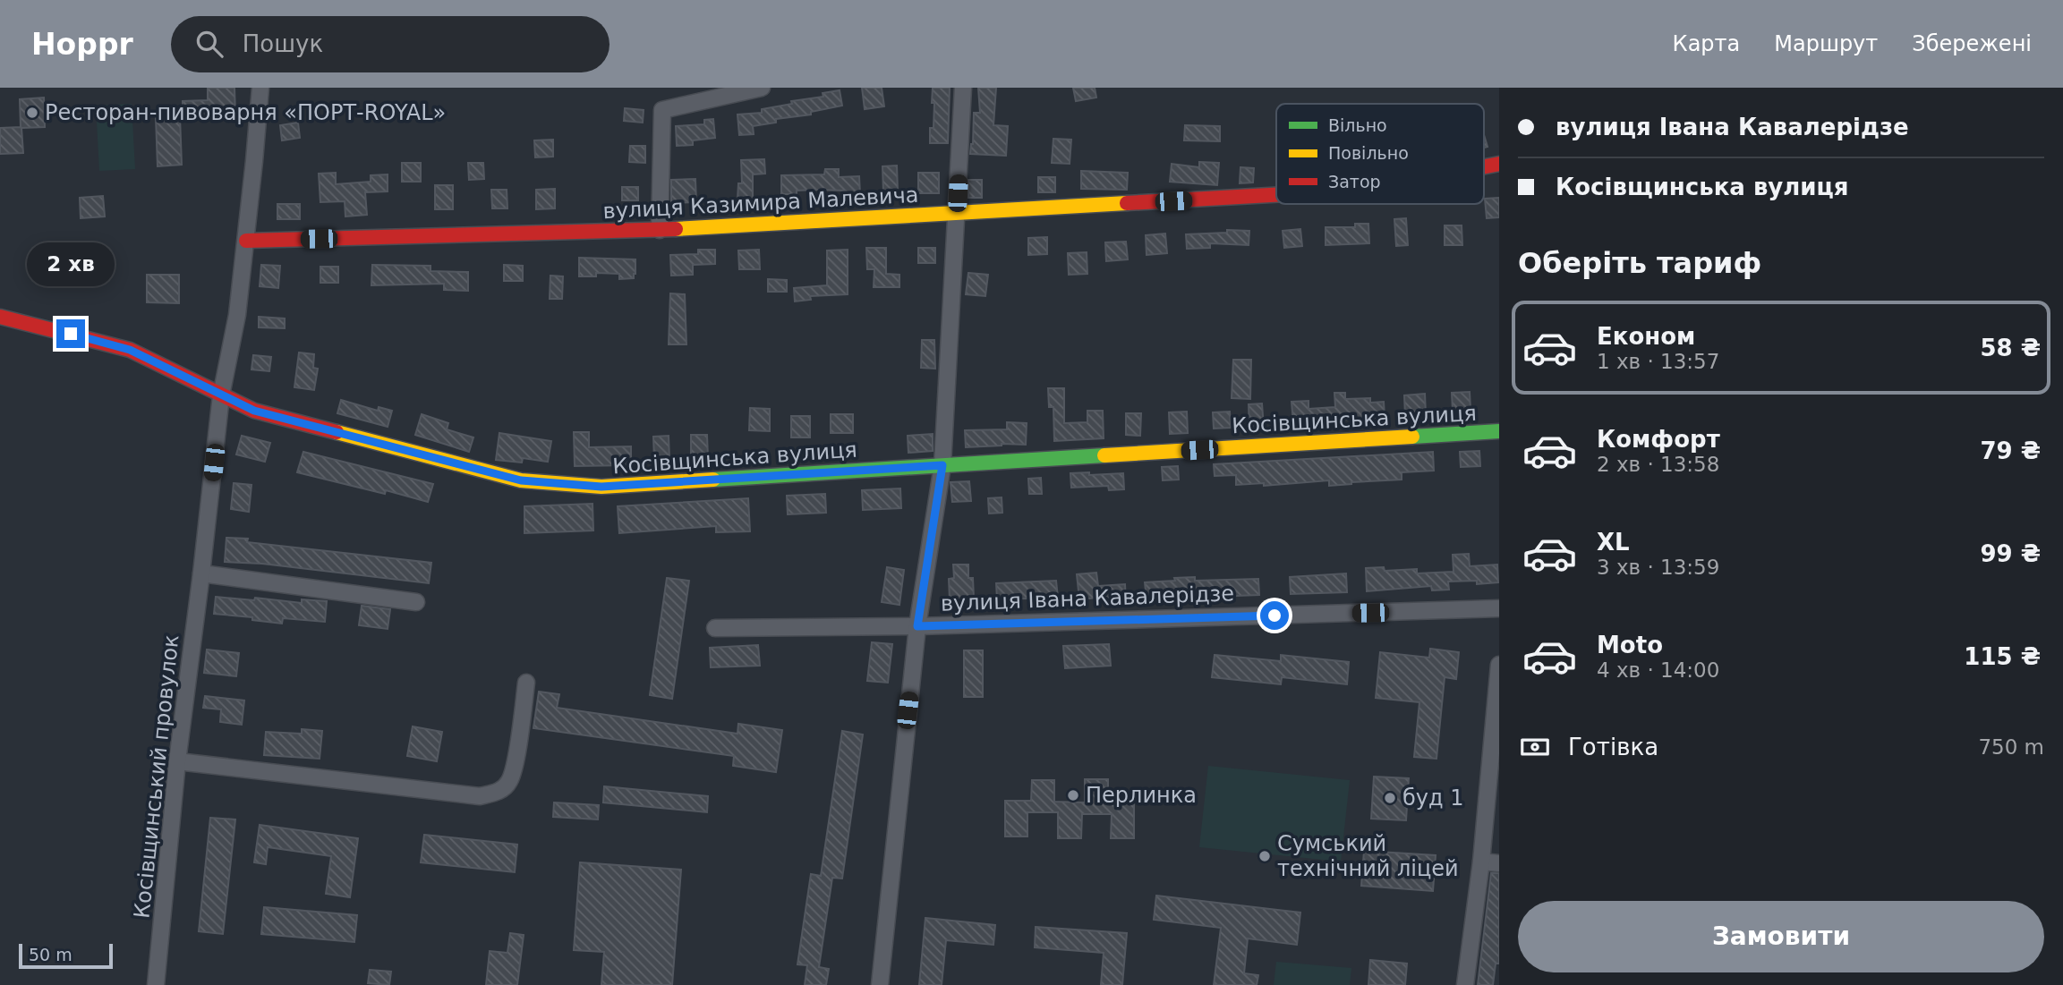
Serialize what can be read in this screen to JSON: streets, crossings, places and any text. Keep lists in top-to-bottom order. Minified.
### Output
{"streets":{"street":["вулиця Казимира Малевича","Косівщинська вулиця","вулиця Івана Кавалерідзе","Косівщинський провулок"]},"crossings":[["вулиця Казимира Малевича","Косівщинський провулок"],["Косівщинська вулиця","Косівщинський провулок"]],"places":["Ресторан-пивоварня «ПОРТ-ROYAL»","Перлинка","буд 1","Сумський технічний ліцей"],"legend":["Вільно","Повільно","Затор"],"scale_bar":"50 m","page":{"header":"Hoppr","search":"Пошук","nav":["Карта","Маршрут","Збережені"],"banner":["вулиця Івана Кавалерідзе","Косівщинська вулиця"],"heading":"Оберіть тариф","bubble":"2 хв","list":[{"name":"Економ","note":"1 хв · 13:57","value":"58 ₴"},{"name":"Комфорт","note":"2 хв · 13:58","value":"79 ₴"},{"name":"XL","note":"3 хв · 13:59","value":"99 ₴"},{"name":"Moto","note":"4 хв · 14:00","value":"115 ₴"}],"pay":["Готівка","750 m"],"buttons":"Замовити","scale":"50 m"}}
